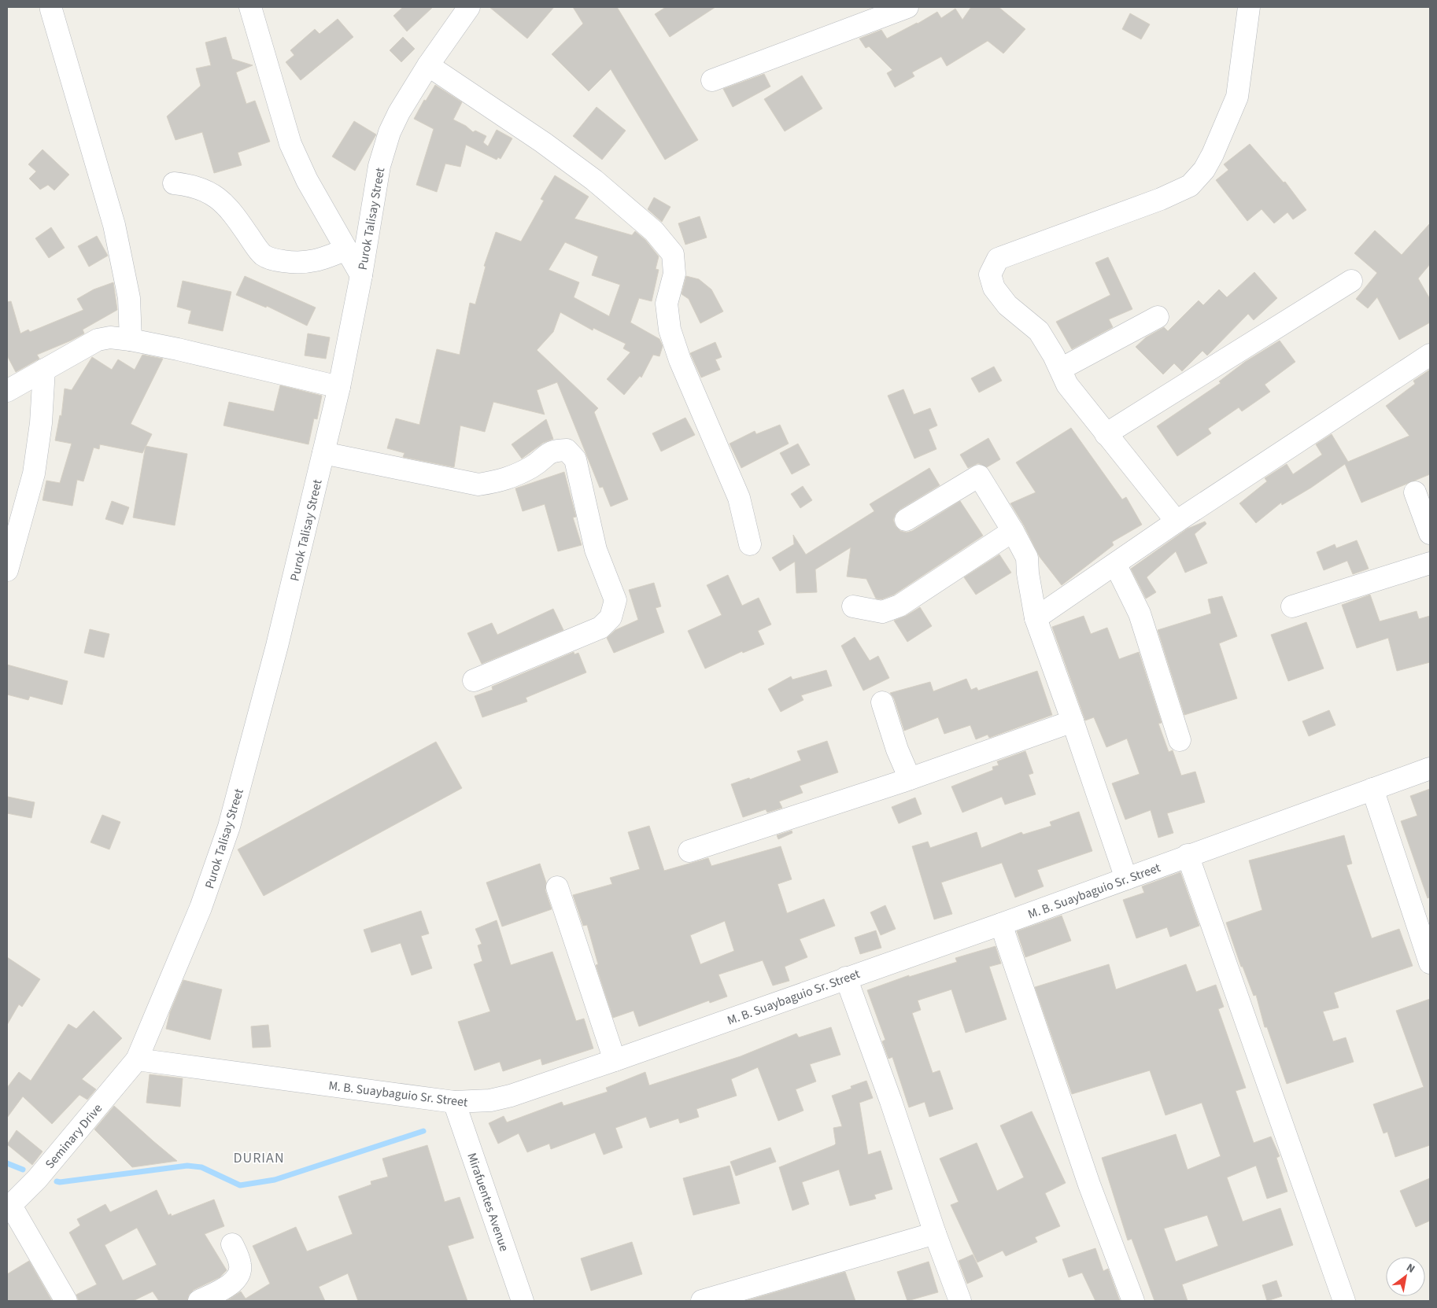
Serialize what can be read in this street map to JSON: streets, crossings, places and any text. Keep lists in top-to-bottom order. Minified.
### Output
{"streets":{"street":["Purok Talisay Street","M. B. Suaybaguio Sr. Street","Seminary Drive","Mirafuentes Avenue"]},"crossings":[["Purok Talisay Street","M. B. Suaybaguio Sr. Street"],["Purok Talisay Street","Seminary Drive"],["M. B. Suaybaguio Sr. Street","Seminary Drive"],["M. B. Suaybaguio Sr. Street","Mirafuentes Avenue"]],"districts":["DURIAN"],"north":"top right"}
